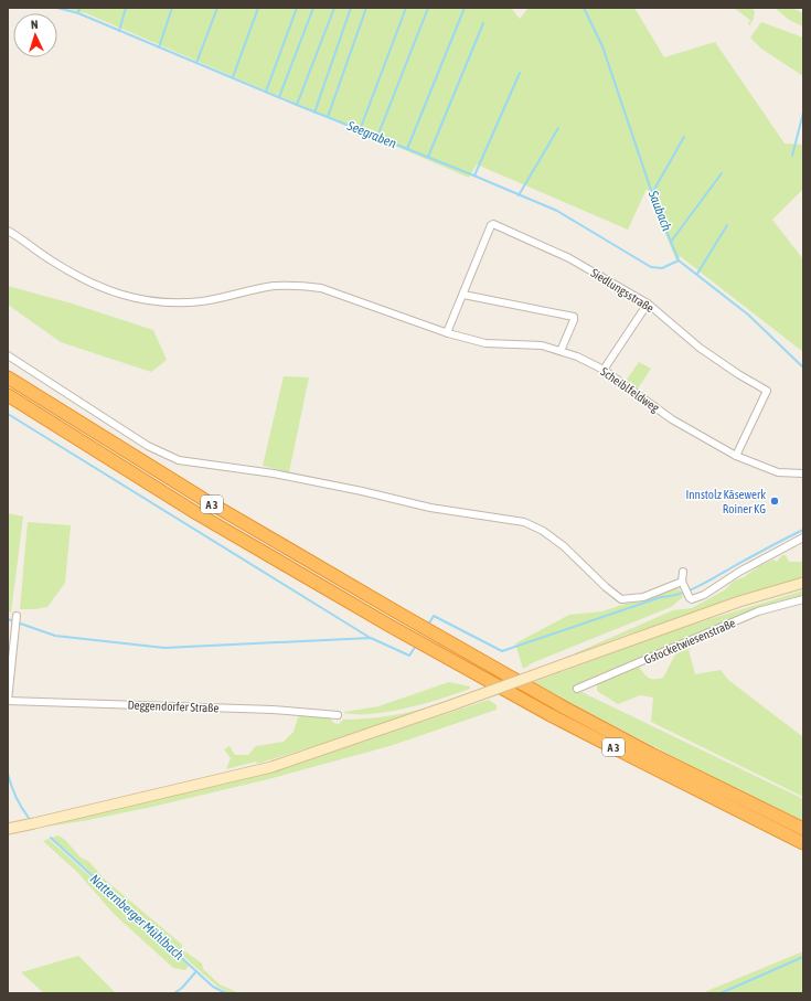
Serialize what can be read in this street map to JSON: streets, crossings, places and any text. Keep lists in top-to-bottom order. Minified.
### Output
{"streets":{"highway":["A 3"],"street":["Siedlungsstraße","Scheiblfeldweg","Gstocketwiesenstraße","Deggendorfer Straße"]},"crossings":[["Siedlungsstraße","Scheiblfeldweg"]],"water":["Seegraben","Saubach","Natternberger Mühlbach"],"places":["Innstolz Käsewerk Roiner KG"],"north":"top"}
